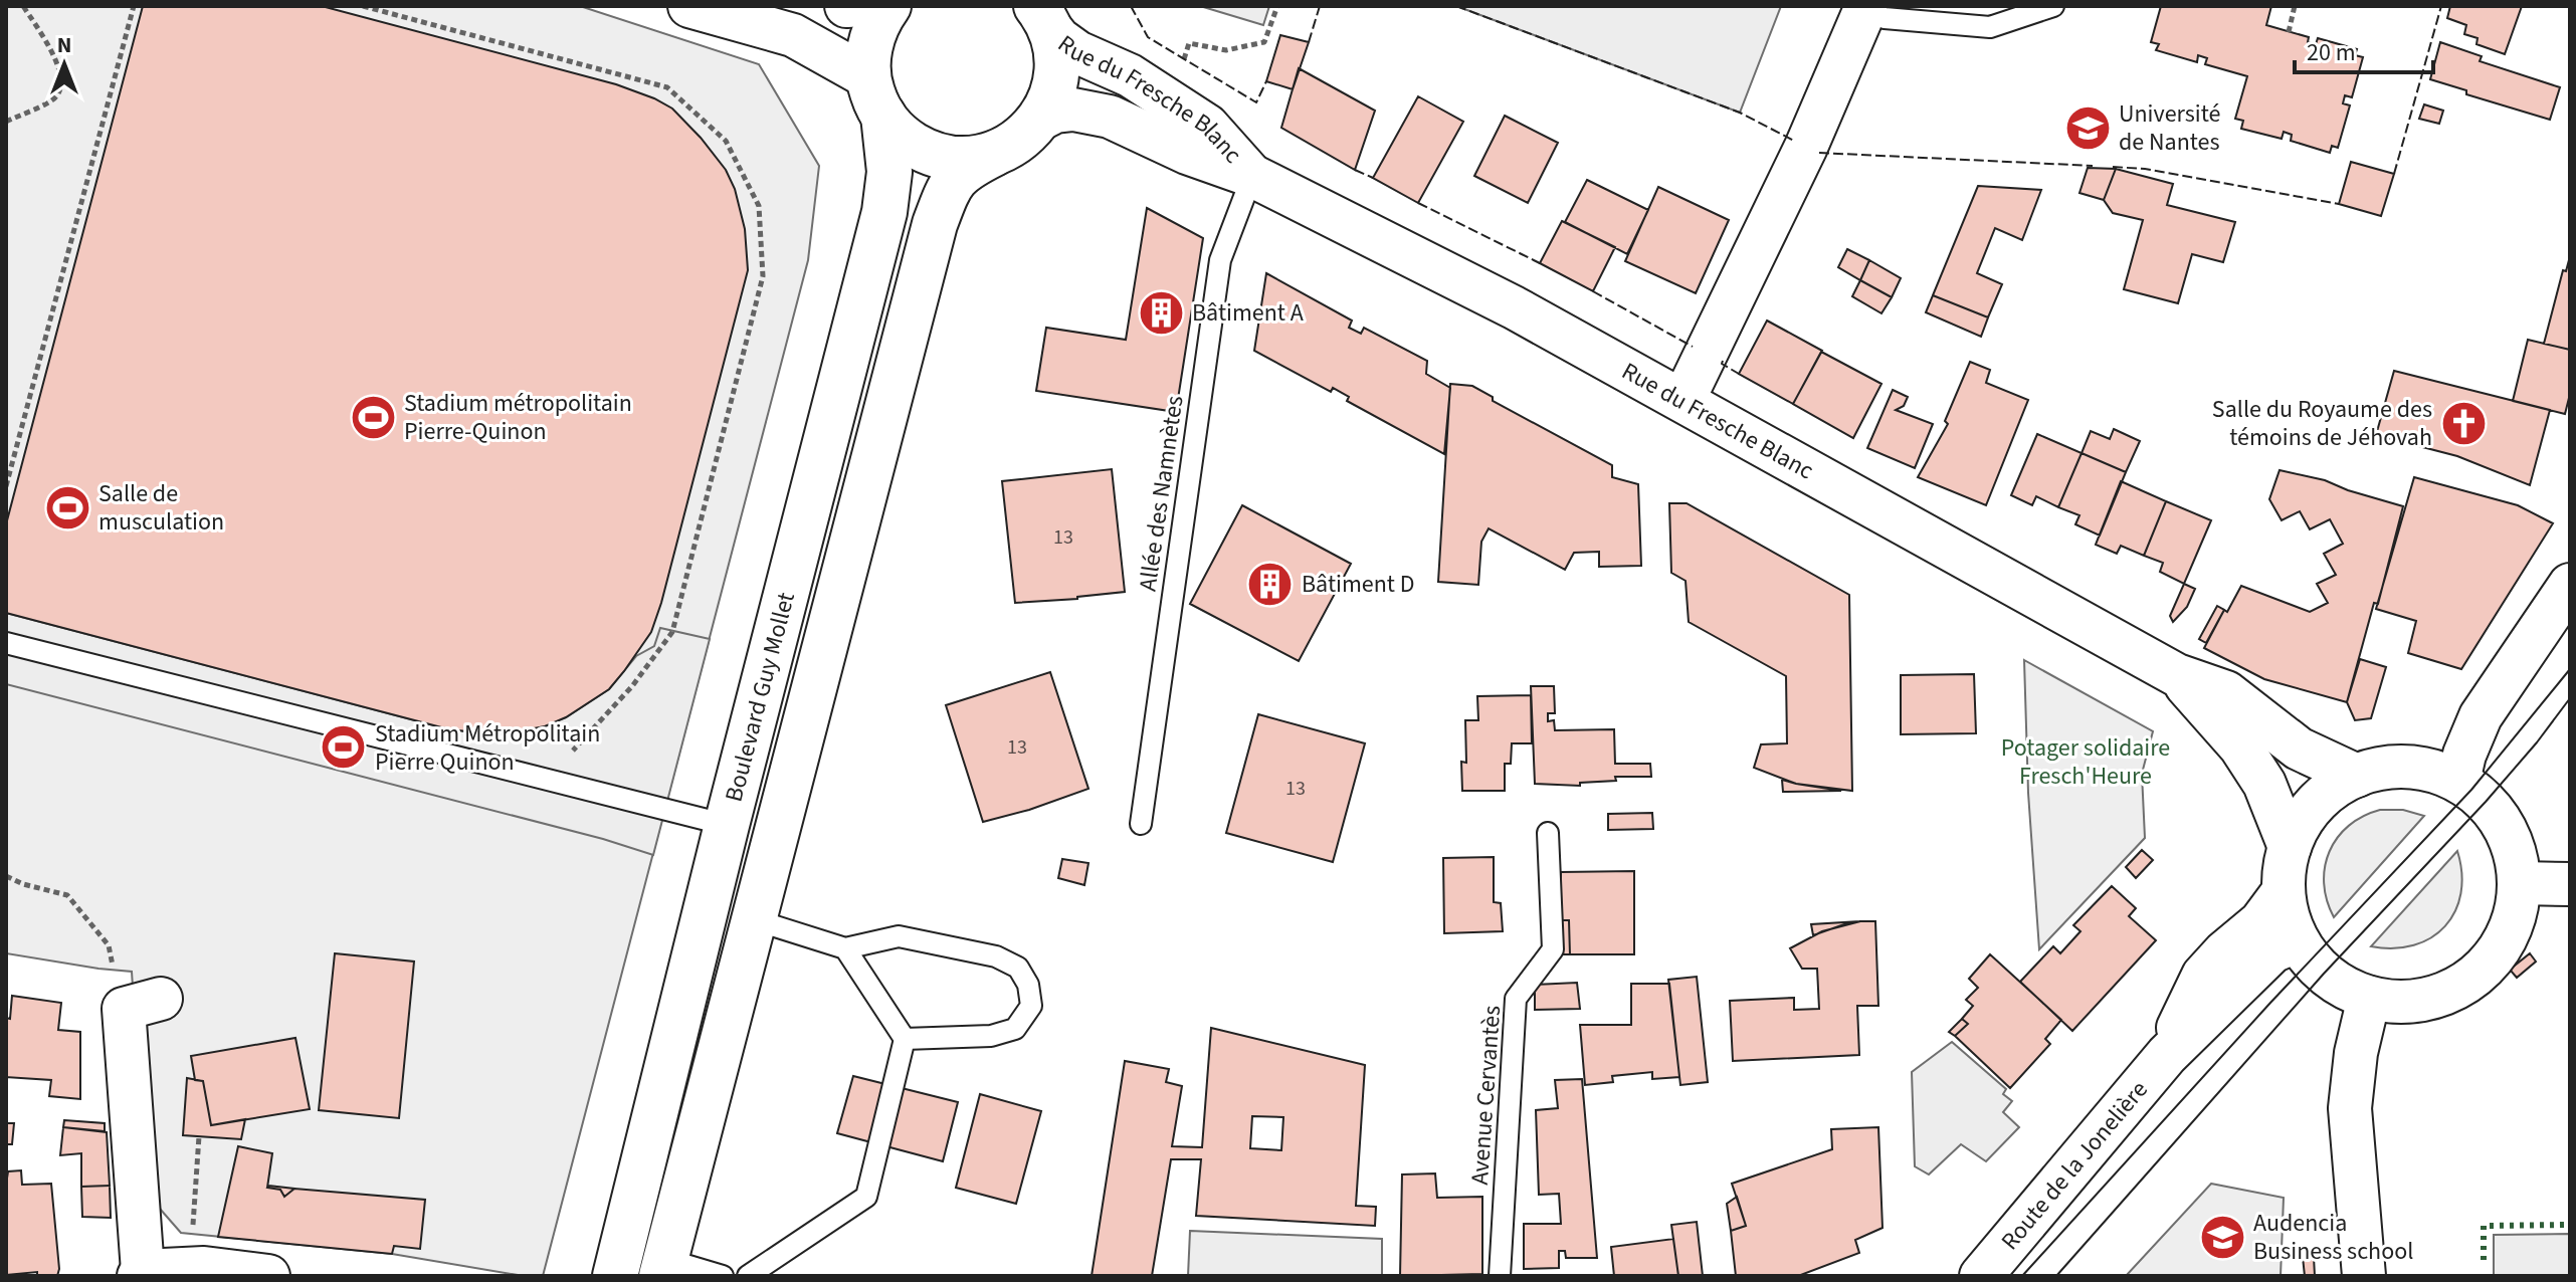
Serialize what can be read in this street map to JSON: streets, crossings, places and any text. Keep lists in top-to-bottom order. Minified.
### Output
{"streets":{"main road":["Boulevard Guy Mollet"],"street":["Rue du Fresche Blanc","Route de la Jonelière"],"lane":["Allée des Namnètes","Avenue Cervantès"]},"crossings":[["Rue du Fresche Blanc","Allée des Namnètes"],["Rue du Fresche Blanc","Boulevard Guy Mollet"],["Rue du Fresche Blanc","Route de la Jonelière"]],"parks":["Potager solidaire Fresch'Heure"],"places":{"school or university":["Université de Nantes","Audencia Business school"],"building":["Bâtiment A","Bâtiment D"],"sports":["Stadium métropolitain Pierre-Quinon","Salle de musculation","Stadium Métropolitain Pierre Quinon"],"church":["Salle du Royaume des témoins de Jéhovah"]},"house_numbers":["13","13","13"],"scale_bar":"20 m","north":"top"}
